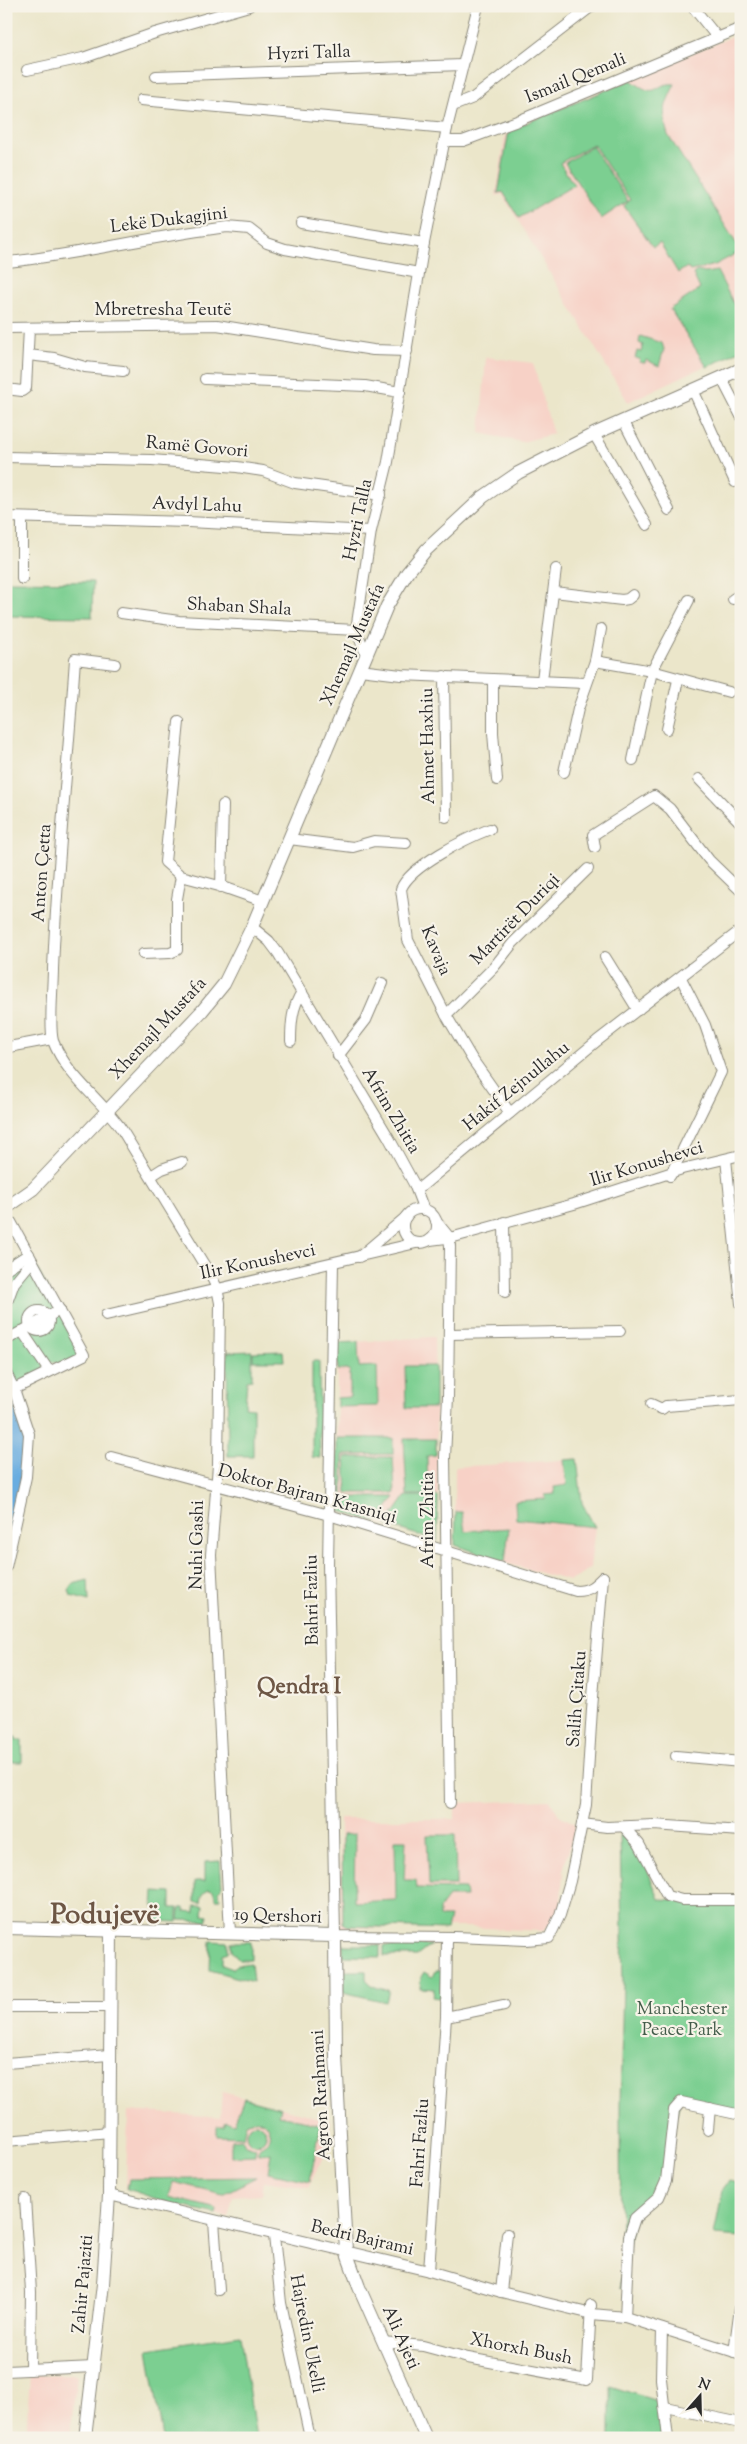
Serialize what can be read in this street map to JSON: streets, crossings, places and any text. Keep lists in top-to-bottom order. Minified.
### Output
{"streets":{"main road":["Xhemajl Mustafa","19 Qershori","Agron Rrahmani","Zahir Pajaziti","Ali Ajeti"],"street":["Hyzri Talla","Ismail Qemali","Lekë Dukagjini","Mbretresha Teutë","Ramë Govori","Avdyl Lahu","Shaban Shala","Ahmet Haxhiu","Anton Çetta","Martirët Duriqi","Kavaja","Hakif Zejnullahu","Afrim Zhitia","Ilir Konushevci","Doktor Bajram Krasniqi","Nuhi Gashi","Bahri Fazliu","Salih Çitaku","Fahri Fazliu","Bedri Bajrami","Hajredin Ukelli","Xhorxh Bush"]},"crossings":[["Hyzri Talla","Ismail Qemali"],["Hyzri Talla","Lekë Dukagjini"],["Hyzri Talla","Mbretresha Teutë"],["Hyzri Talla","Ramë Govori"],["Hyzri Talla","Avdyl Lahu"],["Hyzri Talla","Shaban Shala"],["Xhemajl Mustafa","Ahmet Haxhiu"],["Xhemajl Mustafa","Afrim Zhitia"],["Xhemajl Mustafa","Nuhi Gashi"],["Martirët Duriqi","Kavaja"],["Kavaja","Hakif Zejnullahu"],["Hakif Zejnullahu","Afrim Zhitia"],["Afrim Zhitia","Ilir Konushevci"],["Afrim Zhitia","Doktor Bajram Krasniqi"],["Ilir Konushevci","Nuhi Gashi"],["Ilir Konushevci","Bahri Fazliu"],["Doktor Bajram Krasniqi","Nuhi Gashi"],["Doktor Bajram Krasniqi","Bahri Fazliu"],["Doktor Bajram Krasniqi","Salih Çitaku"],["Nuhi Gashi","19 Qershori"],["Bahri Fazliu","19 Qershori"],["Bahri Fazliu","Agron Rrahmani"],["Salih Çitaku","19 Qershori"],["19 Qershori","Agron Rrahmani"],["19 Qershori","Fahri Fazliu"],["19 Qershori","Zahir Pajaziti"],["Agron Rrahmani","Bedri Bajrami"],["Agron Rrahmani","Ali Ajeti"],["Fahri Fazliu","Bedri Bajrami"],["Bedri Bajrami","Zahir Pajaziti"],["Bedri Bajrami","Hajredin Ukelli"],["Bedri Bajrami","Ali Ajeti"],["Bedri Bajrami","Xhorxh Bush"],["Ali Ajeti","Xhorxh Bush"]],"districts":["Qendra I","Podujevë"],"parks":["Manchester Peace Park"],"north":"top"}
